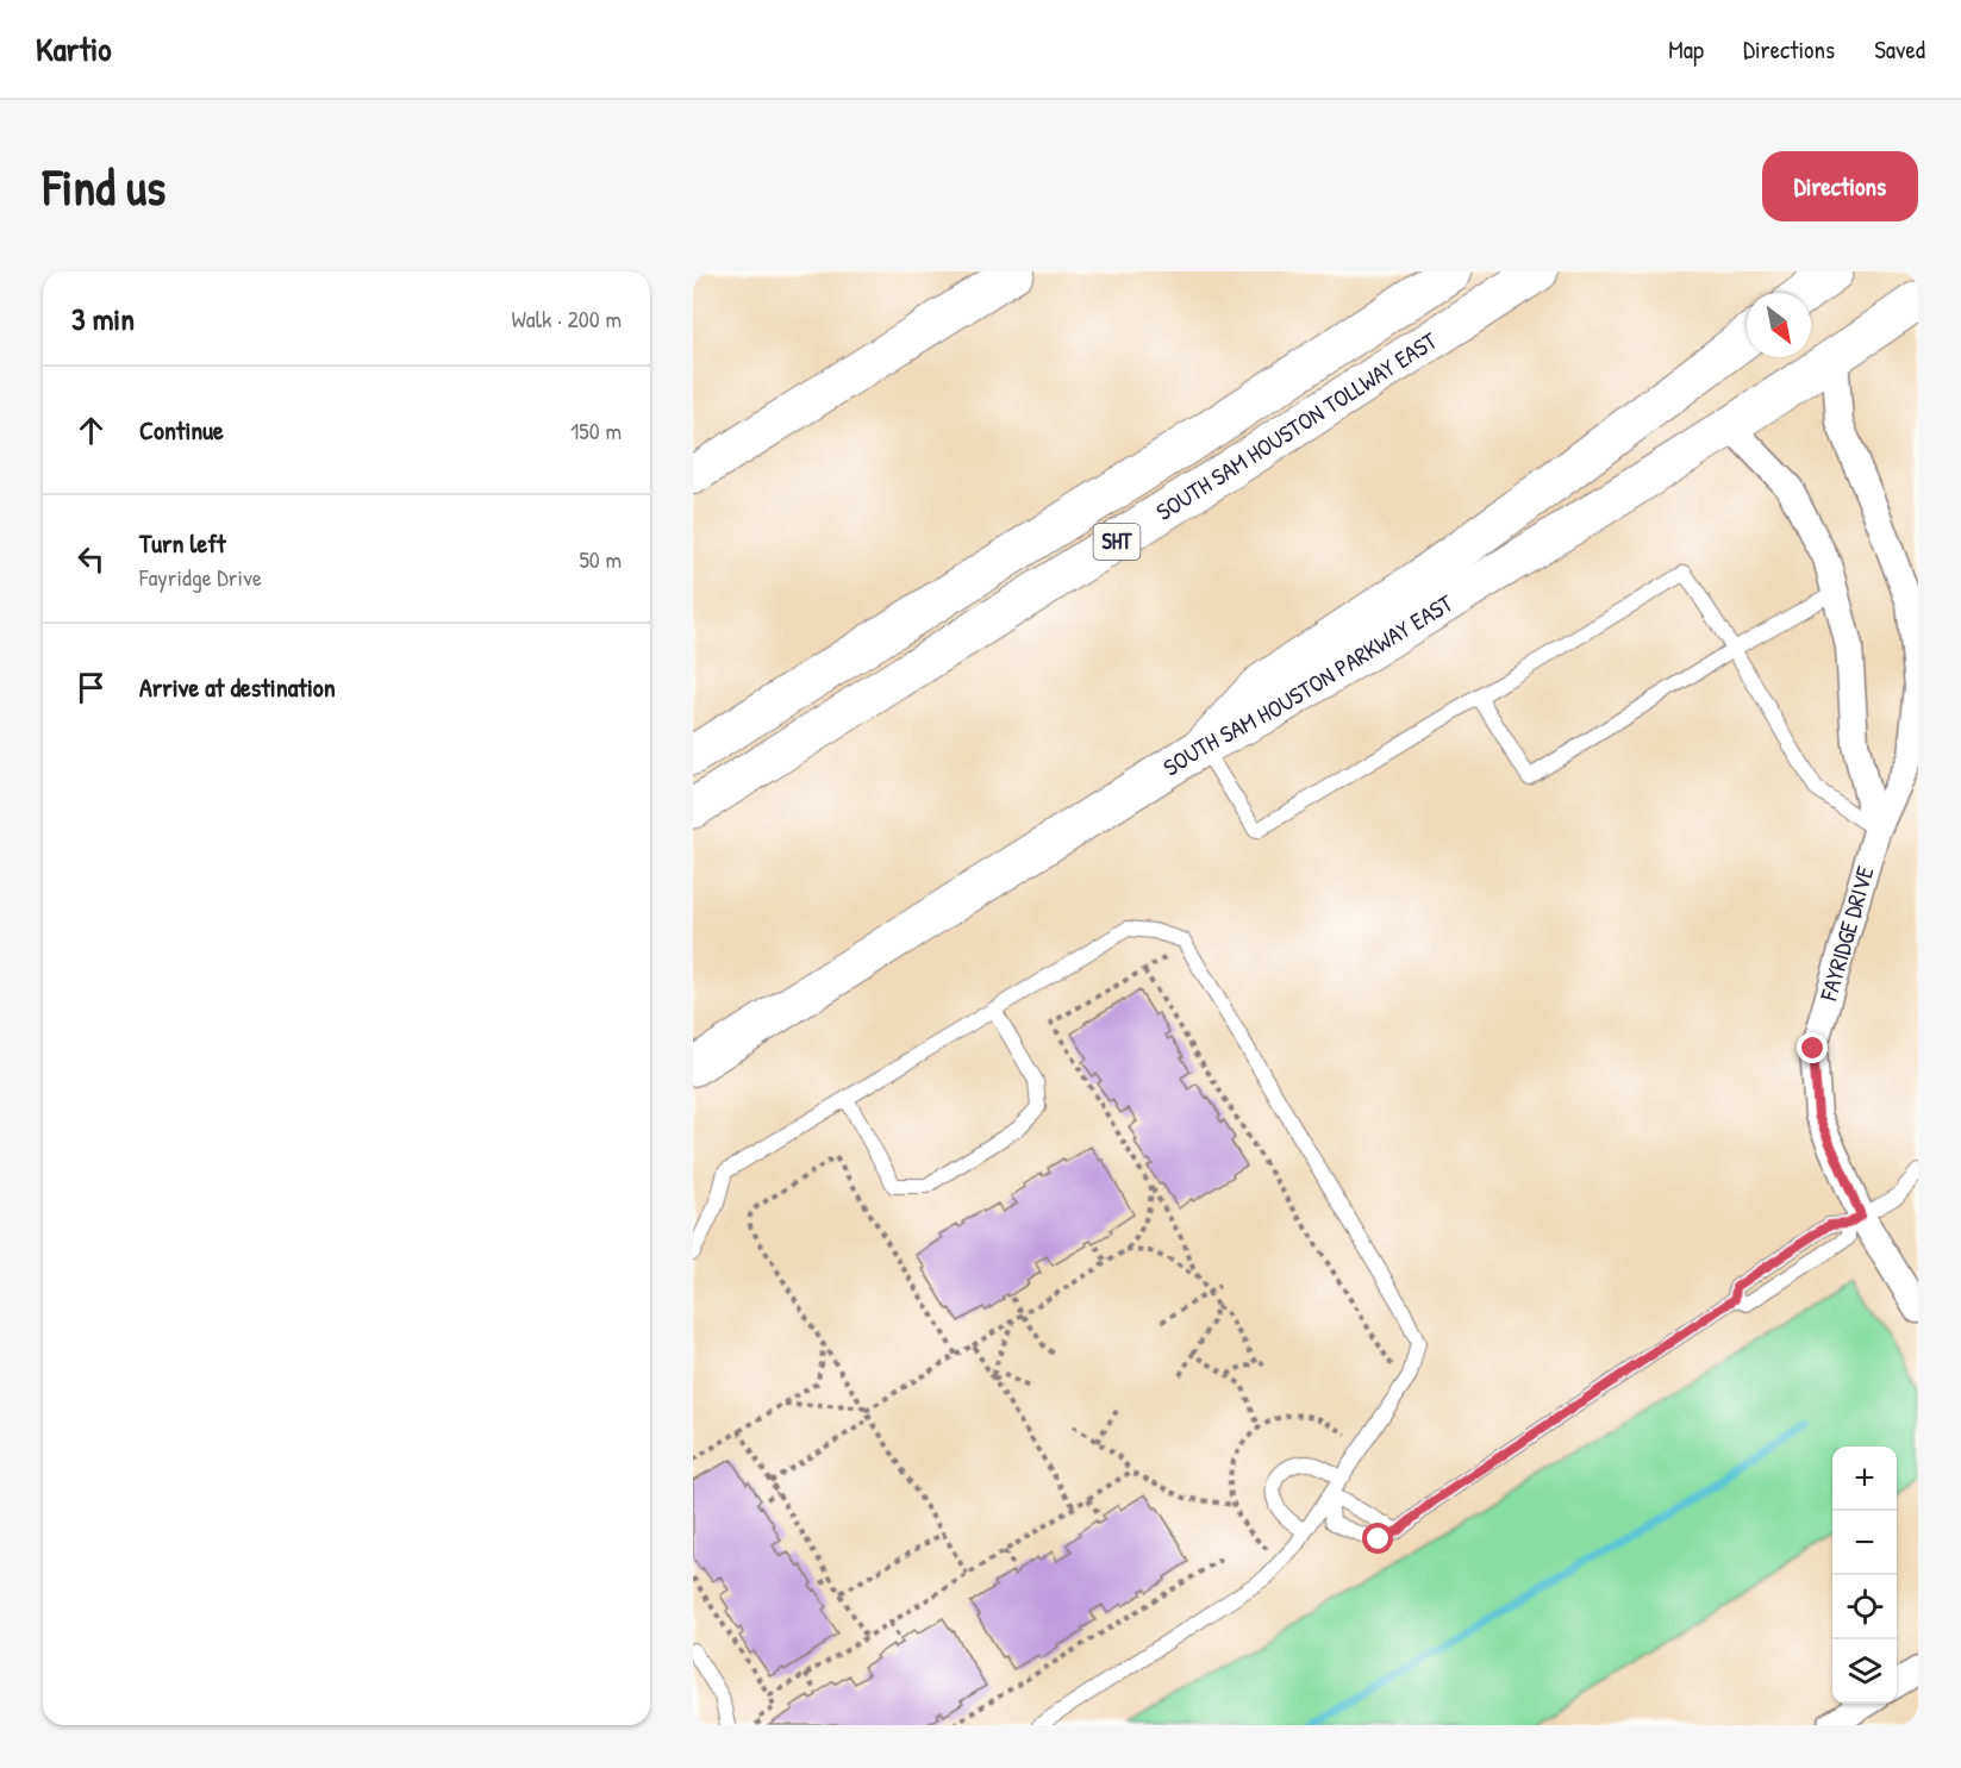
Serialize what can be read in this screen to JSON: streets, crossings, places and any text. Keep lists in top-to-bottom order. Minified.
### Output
{"streets":{"highway":["SOUTH SAM HOUSTON TOLLWAY EAST","SHT"],"main road":["SOUTH SAM HOUSTON PARKWAY EAST"],"street":["FAYRIDGE DRIVE"]},"crossings":[["SOUTH SAM HOUSTON PARKWAY EAST","FAYRIDGE DRIVE"]],"north":"bottom right","page":{"header":"Kartio","nav":["Map","Directions","Saved"],"buttons":"Directions","title":"Find us","heading":["3 min","Walk · 200 m"],"list":[["Continue","150 m"],["Turn left","Fayridge Drive","50 m"],"Arrive at destination"],"map_buttons":["+","−"]}}
